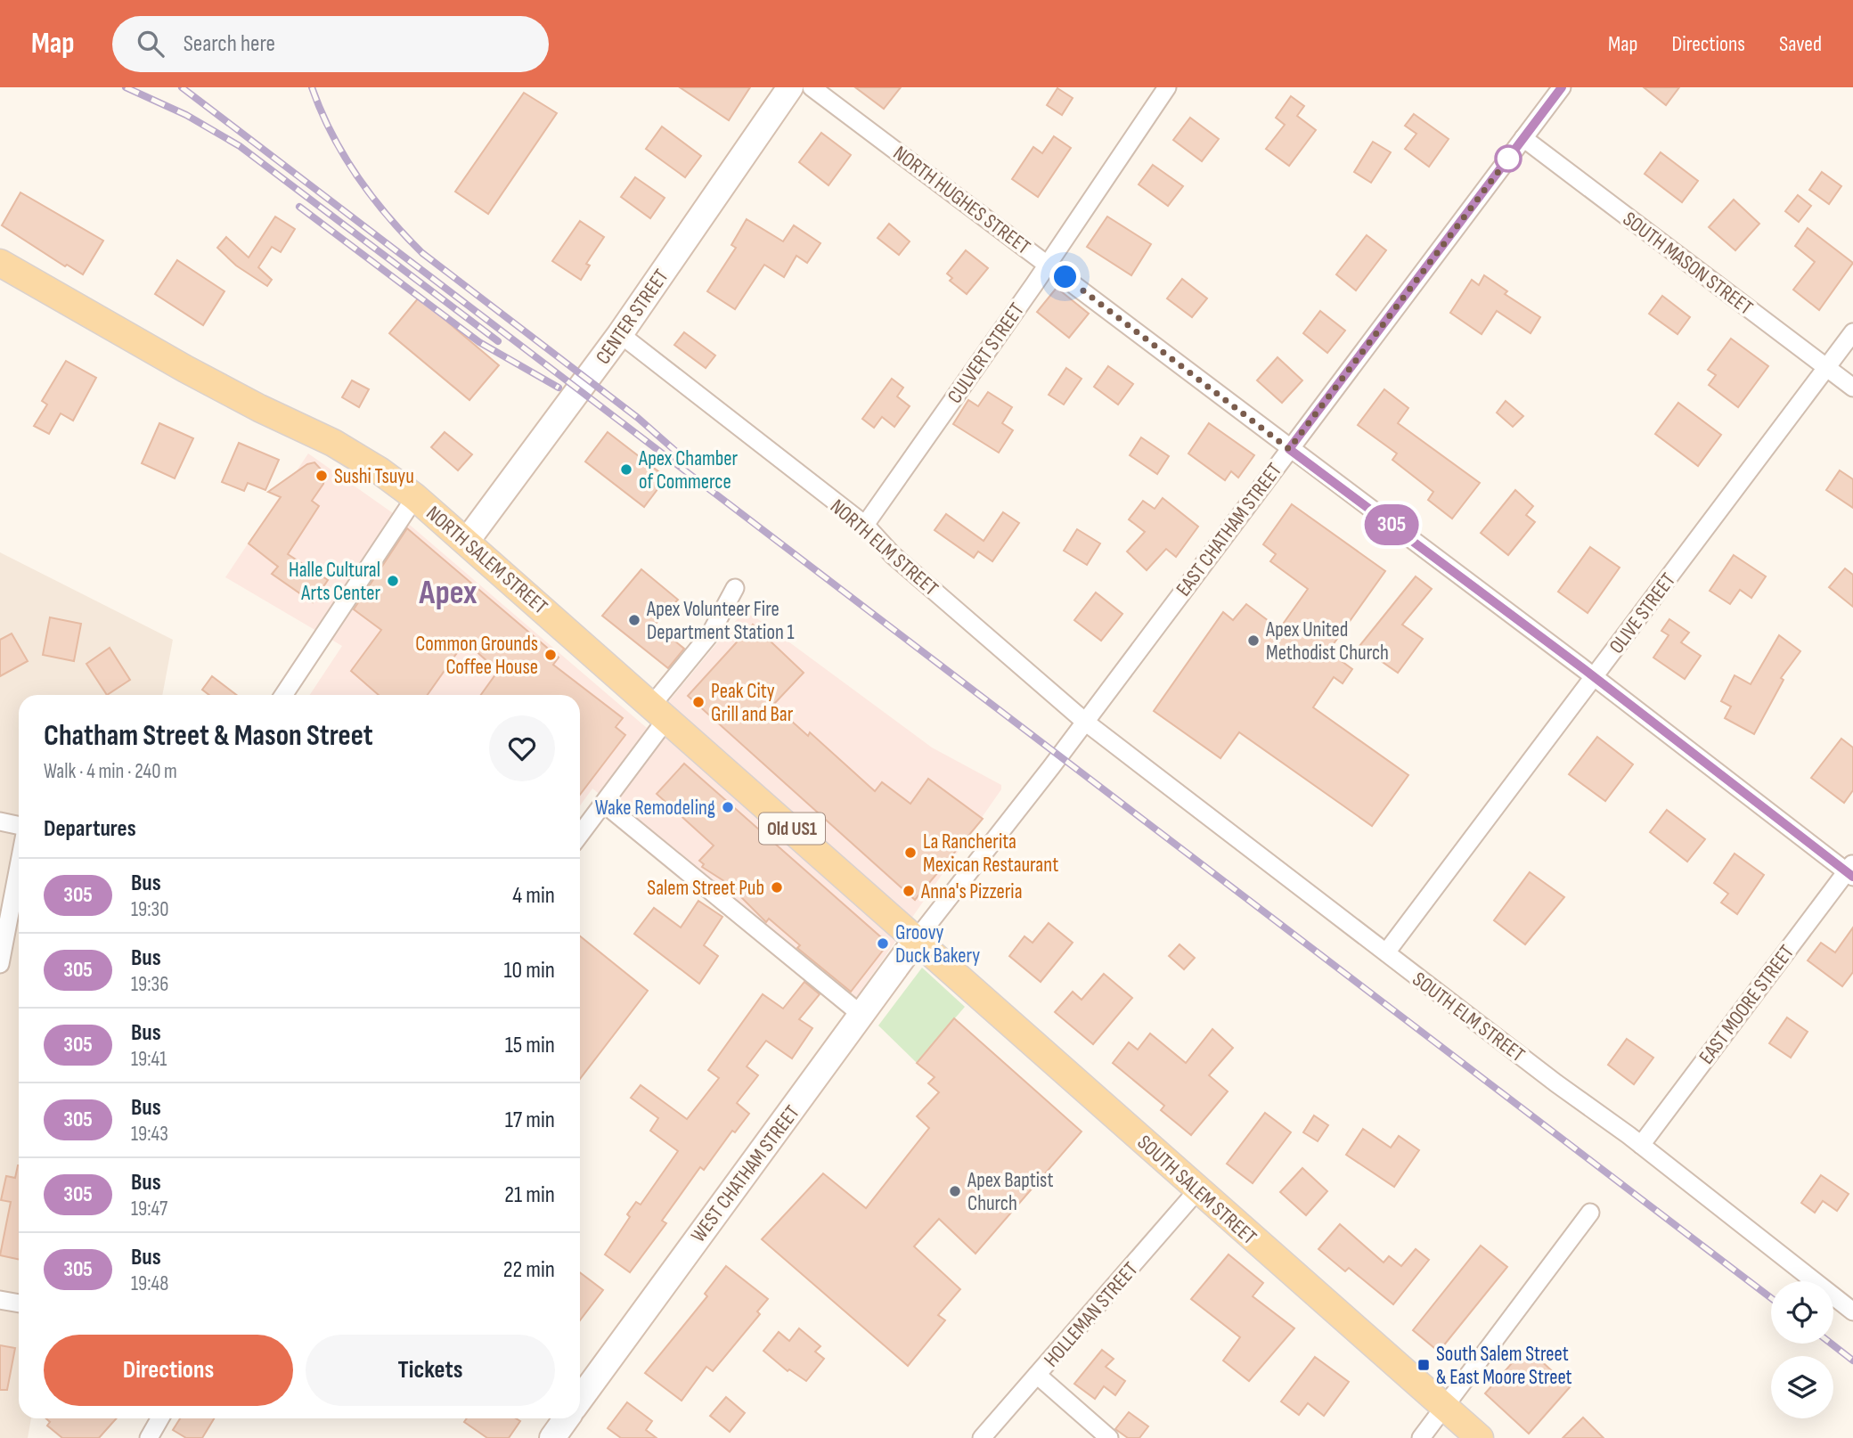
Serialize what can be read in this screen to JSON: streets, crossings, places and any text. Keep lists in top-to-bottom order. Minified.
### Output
{"streets":{"main road":["NORTH SALEM STREET","Old US1","SOUTH SALEM STREET"],"street":["NORTH HUGHES STREET","SOUTH MASON STREET","CENTER STREET","CULVERT STREET","EAST CHATHAM STREET","NORTH ELM STREET","OLIVE STREET","EAST MOORE STREET","SOUTH ELM STREET","WEST CHATHAM STREET","HOLLEMAN STREET"]},"crossings":[["NORTH HUGHES STREET","CULVERT STREET"],["NORTH HUGHES STREET","EAST CHATHAM STREET"],["NORTH HUGHES STREET","OLIVE STREET"],["NORTH HUGHES STREET","EAST MOORE STREET"],["SOUTH MASON STREET","EAST CHATHAM STREET"],["SOUTH MASON STREET","OLIVE STREET"],["CENTER STREET","NORTH ELM STREET"],["CENTER STREET","NORTH SALEM STREET"],["CULVERT STREET","NORTH ELM STREET"],["EAST CHATHAM STREET","NORTH ELM STREET"],["EAST CHATHAM STREET","NORTH SALEM STREET"],["EAST CHATHAM STREET","SOUTH ELM STREET"],["EAST CHATHAM STREET","WEST CHATHAM STREET"],["EAST CHATHAM STREET","SOUTH SALEM STREET"],["NORTH ELM STREET","SOUTH ELM STREET"],["NORTH SALEM STREET","WEST CHATHAM STREET"],["NORTH SALEM STREET","SOUTH SALEM STREET"],["OLIVE STREET","SOUTH ELM STREET"],["EAST MOORE STREET","SOUTH ELM STREET"],["WEST CHATHAM STREET","SOUTH SALEM STREET"],["SOUTH SALEM STREET","HOLLEMAN STREET"]],"districts":["Apex"],"places":{"other":["Apex Chamber of Commerce","Sushi Tsuyu","Halle Cultural Arts Center","Apex Volunteer Fire Department Station 1","Apex United Methodist Church","Common Grounds Coffee House","Peak City Grill and Bar","Wake Remodeling","La Rancherita Mexican Restaurant","Salem Street Pub","Anna's Pizzeria","Groovy Duck Bakery","Apex Baptist Church"],"transit":["South Salem Street & East Moore Street"]},"lines":["bus line 305"],"page":{"header":"Map","search":"Search here","nav":["Map","Directions","Saved"],"on_map":"305","heading":[["Chatham Street & Mason Street","Walk · 4 min · 240 m"],"Departures"],"list":[{"mark":"305","name":"Bus","note":"19:30","value":"4 min"},{"mark":"305","name":"Bus","note":"19:36","value":"10 min"},{"mark":"305","name":"Bus","note":"19:41","value":"15 min"},{"mark":"305","name":"Bus","note":"19:43","value":"17 min"},{"mark":"305","name":"Bus","note":"19:47","value":"21 min"},{"mark":"305","name":"Bus","note":"19:48","value":"22 min"}],"buttons":["Directions","Tickets"]}}
